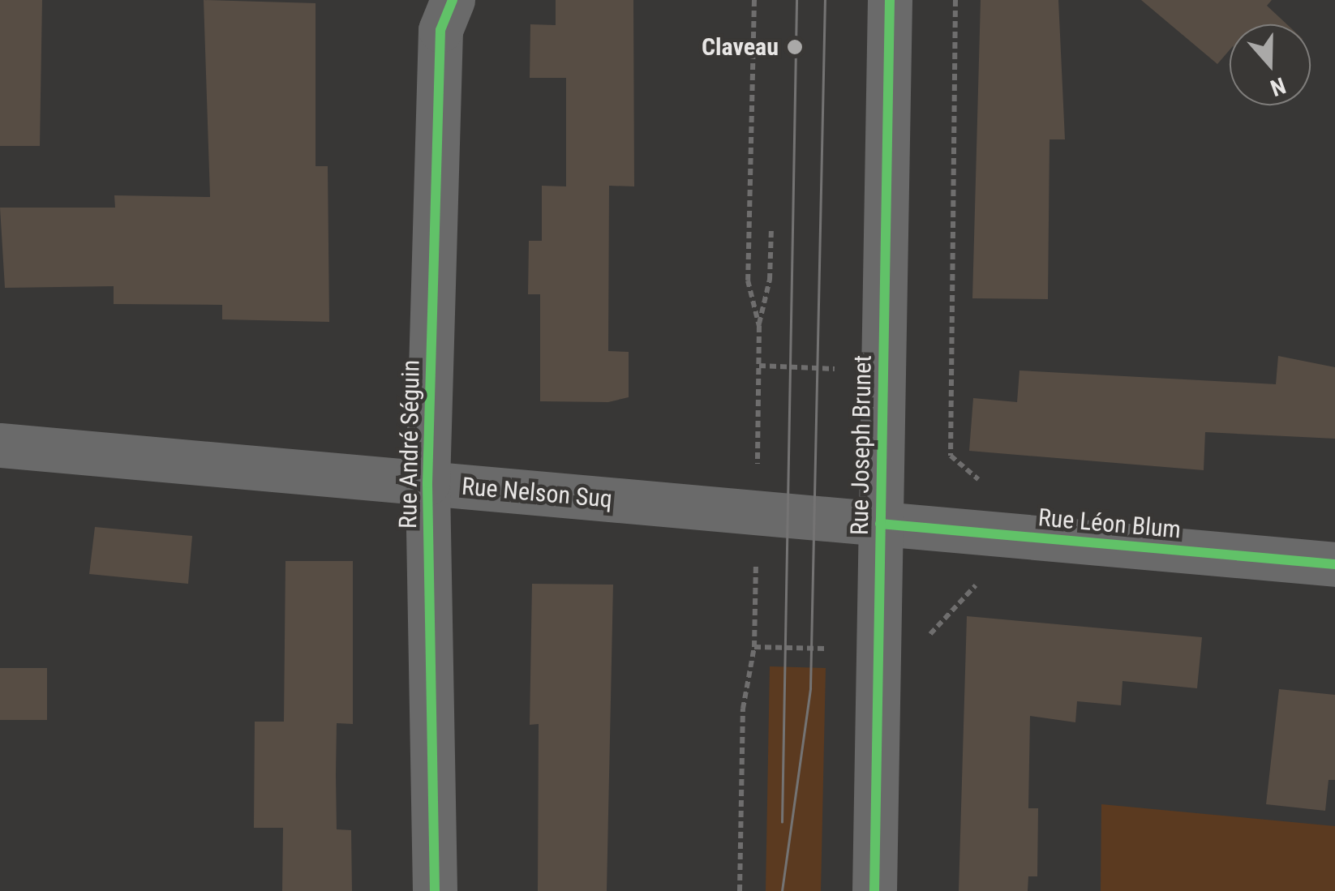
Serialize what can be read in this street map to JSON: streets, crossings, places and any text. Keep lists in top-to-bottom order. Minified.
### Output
{"streets":{"street":["Rue André Séguin","Rue Joseph Brunet","Rue Nelson Suq","Rue Léon Blum"]},"crossings":[["Rue André Séguin","Rue Nelson Suq"],["Rue Joseph Brunet","Rue Nelson Suq"],["Rue Joseph Brunet","Rue Léon Blum"],["Rue Nelson Suq","Rue Léon Blum"]],"places":["Claveau"],"north":"bottom"}
